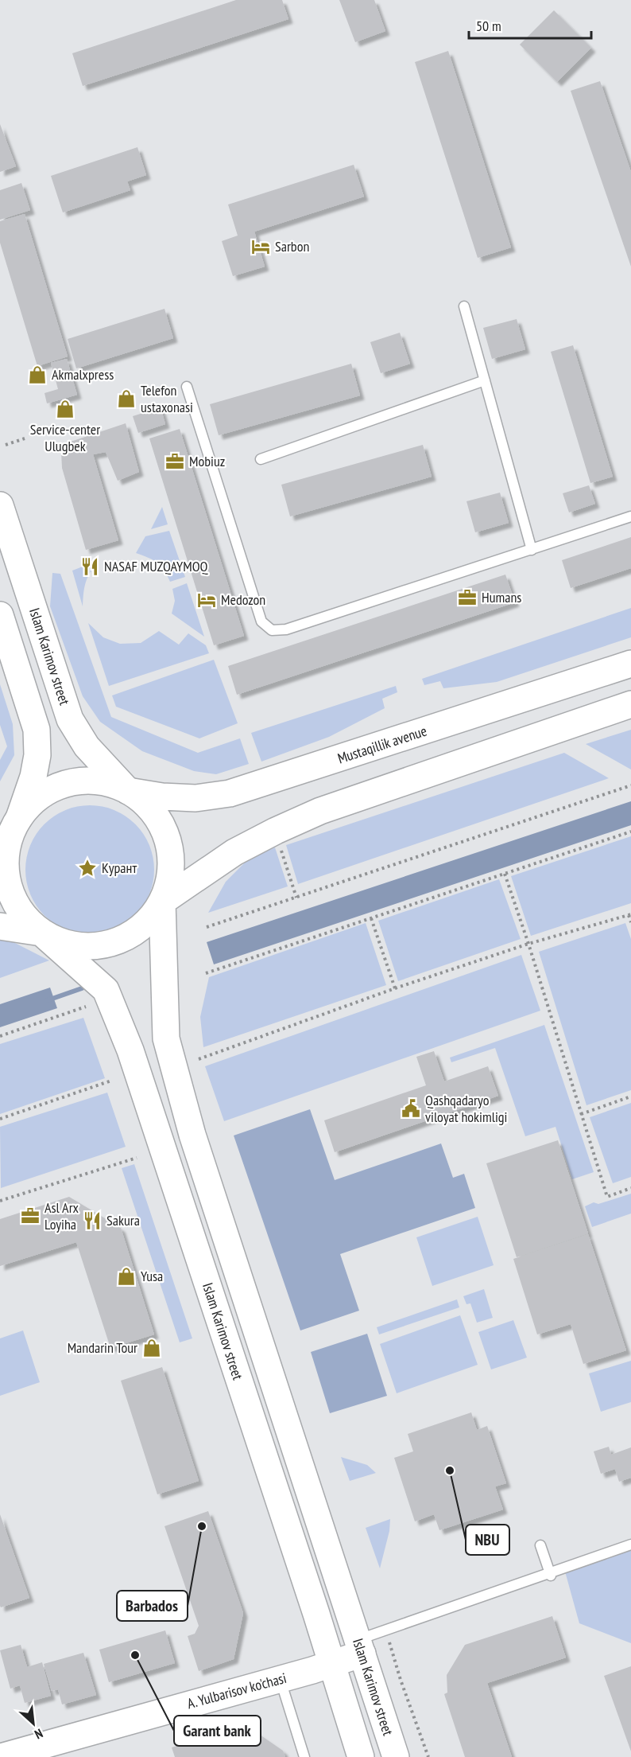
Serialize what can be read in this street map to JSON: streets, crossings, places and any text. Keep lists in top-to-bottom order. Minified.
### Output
{"streets":{"main road":["Islam Karimov street","Mustaqillik avenue","A. Yulbarisov ko'chasi"]},"crossings":[["Islam Karimov street","Mustaqillik avenue"],["Islam Karimov street","A. Yulbarisov ko'chasi"]],"places":{"hotel":["Sarbon","Medozon"],"shop":["Akmalxpress","Telefon ustaxonasi","Service-center Ulugbek","Yusa","Mandarin Tour"],"office":["Mobiuz","Humans","Asl Arx Loyiha"],"restaurant":["NASAF MUZQAYMOQ","Sakura"],"place":["Курант"],"public building":["Qashqadaryo viloyat hokimligi"],"other":["NBU","Barbados","Garant bank"]},"scale_bar":"50 m","north":"bottom right"}
